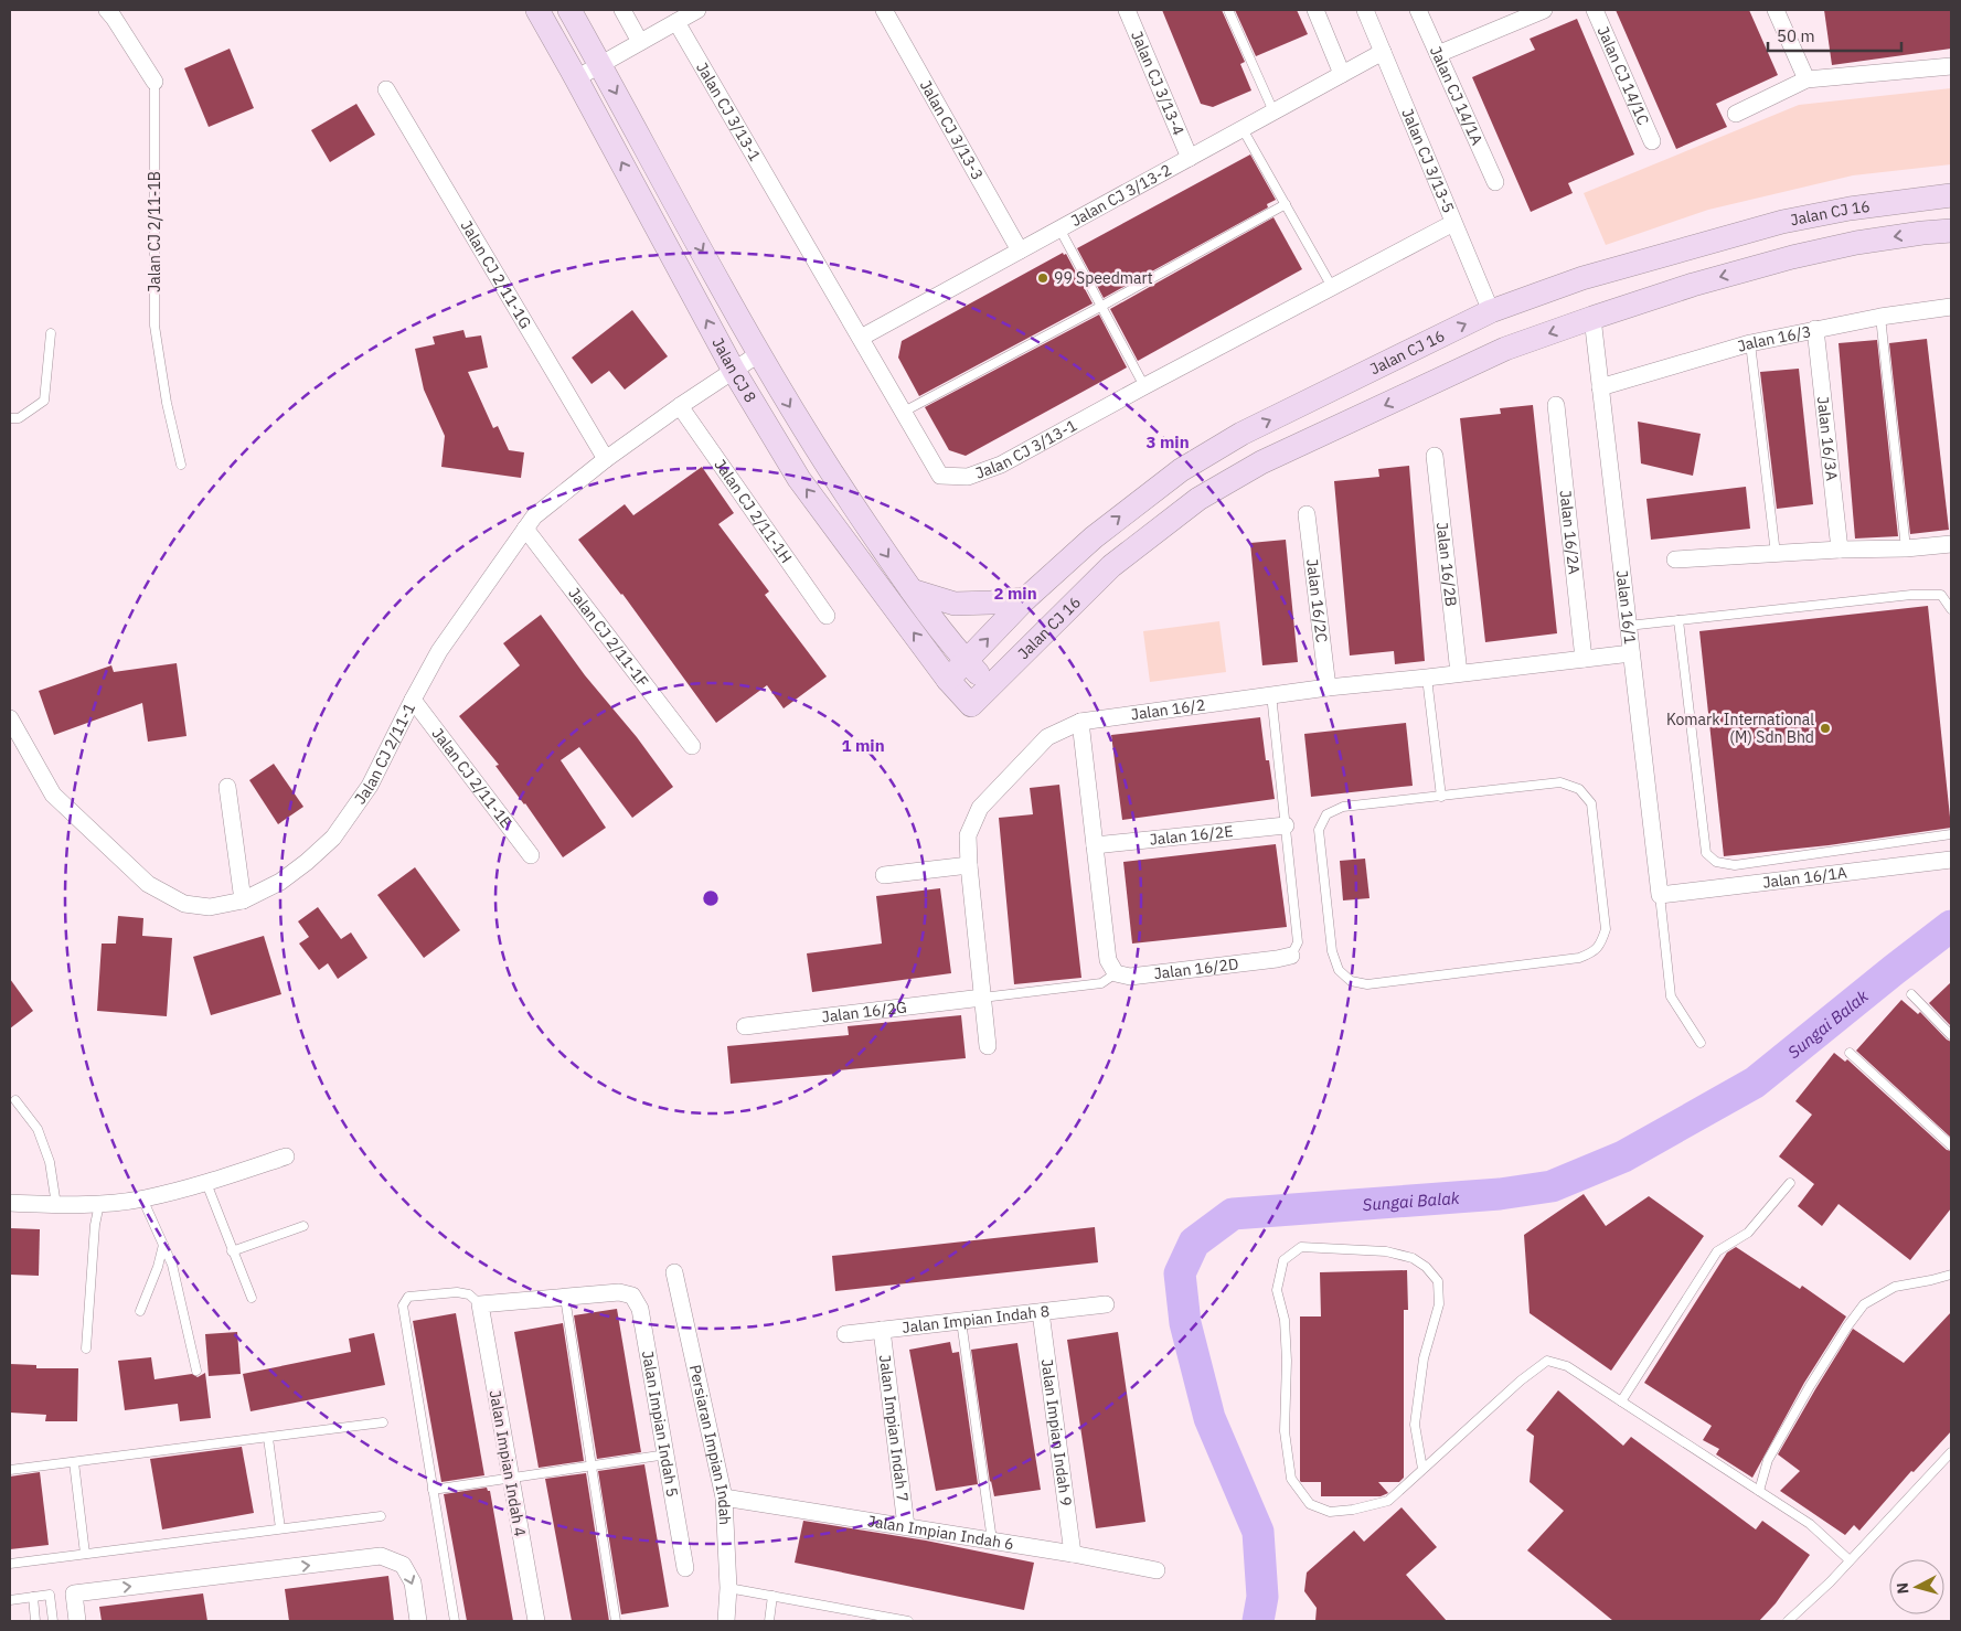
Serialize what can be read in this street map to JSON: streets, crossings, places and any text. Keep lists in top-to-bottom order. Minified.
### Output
{"streets":{"street":["Jalan CJ 14/1C","Jalan CJ 3/13-4","Jalan CJ 14/1A","Jalan CJ 3/13-1","Jalan CJ 3/13-3","Jalan CJ 3/13-5","Jalan CJ 3/13-2","Jalan CJ 16","Jalan CJ 2/11-1B","Jalan CJ 2/11-1G","Jalan 16/3","Jalan CJ 8","Jalan 16/3A","Jalan CJ 2/11-1H","Jalan 16/2A","Jalan 16/2B","Jalan 16/2C","Jalan 16/1","Jalan CJ 2/11-1F","Jalan 16/2","Jalan CJ 2/11-1","Jalan CJ 2/11-1E","Jalan 16/2E","Jalan 16/1A","Jalan 16/2D","Jalan 16/2G","Jalan Impian Indah 8","Jalan Impian Indah 5","Jalan Impian Indah 7","Jalan Impian Indah 9","Persiaran Impian Indah","Jalan Impian Indah 4","Jalan Impian Indah 6"]},"crossings":[["Jalan CJ 3/13-4","Jalan CJ 3/13-2"],["Jalan CJ 3/13-1","Jalan CJ 3/13-5"],["Jalan CJ 3/13-1","Jalan CJ 3/13-2"],["Jalan CJ 3/13-3","Jalan CJ 3/13-2"],["Jalan CJ 3/13-5","Jalan CJ 3/13-2"],["Jalan CJ 3/13-5","Jalan CJ 16"],["Jalan CJ 16","Jalan CJ 8"],["Jalan CJ 16","Jalan 16/1"],["Jalan CJ 2/11-1G","Jalan CJ 2/11-1"],["Jalan 16/3","Jalan 16/3A"],["Jalan 16/3","Jalan 16/1"],["Jalan CJ 8","Jalan CJ 2/11-1"],["Jalan CJ 2/11-1H","Jalan CJ 2/11-1"],["Jalan 16/2A","Jalan 16/2"],["Jalan 16/2B","Jalan 16/2"],["Jalan 16/2C","Jalan 16/2"],["Jalan 16/1","Jalan 16/2"],["Jalan 16/1","Jalan 16/1A"],["Jalan CJ 2/11-1F","Jalan CJ 2/11-1"],["Jalan 16/2","Jalan 16/2G"],["Jalan CJ 2/11-1","Jalan CJ 2/11-1E"],["Jalan Impian Indah 8","Jalan Impian Indah 7"],["Jalan Impian Indah 8","Jalan Impian Indah 9"],["Jalan Impian Indah 7","Jalan Impian Indah 6"],["Jalan Impian Indah 9","Jalan Impian Indah 6"],["Persiaran Impian Indah","Jalan Impian Indah 6"]],"water":["Sungai Balak"],"places":["99 Speedmart","Komark International (M) Sdn Bhd"],"scale_bar":"50 m","north":"left","rings":["3 min","2 min","1 min"]}
